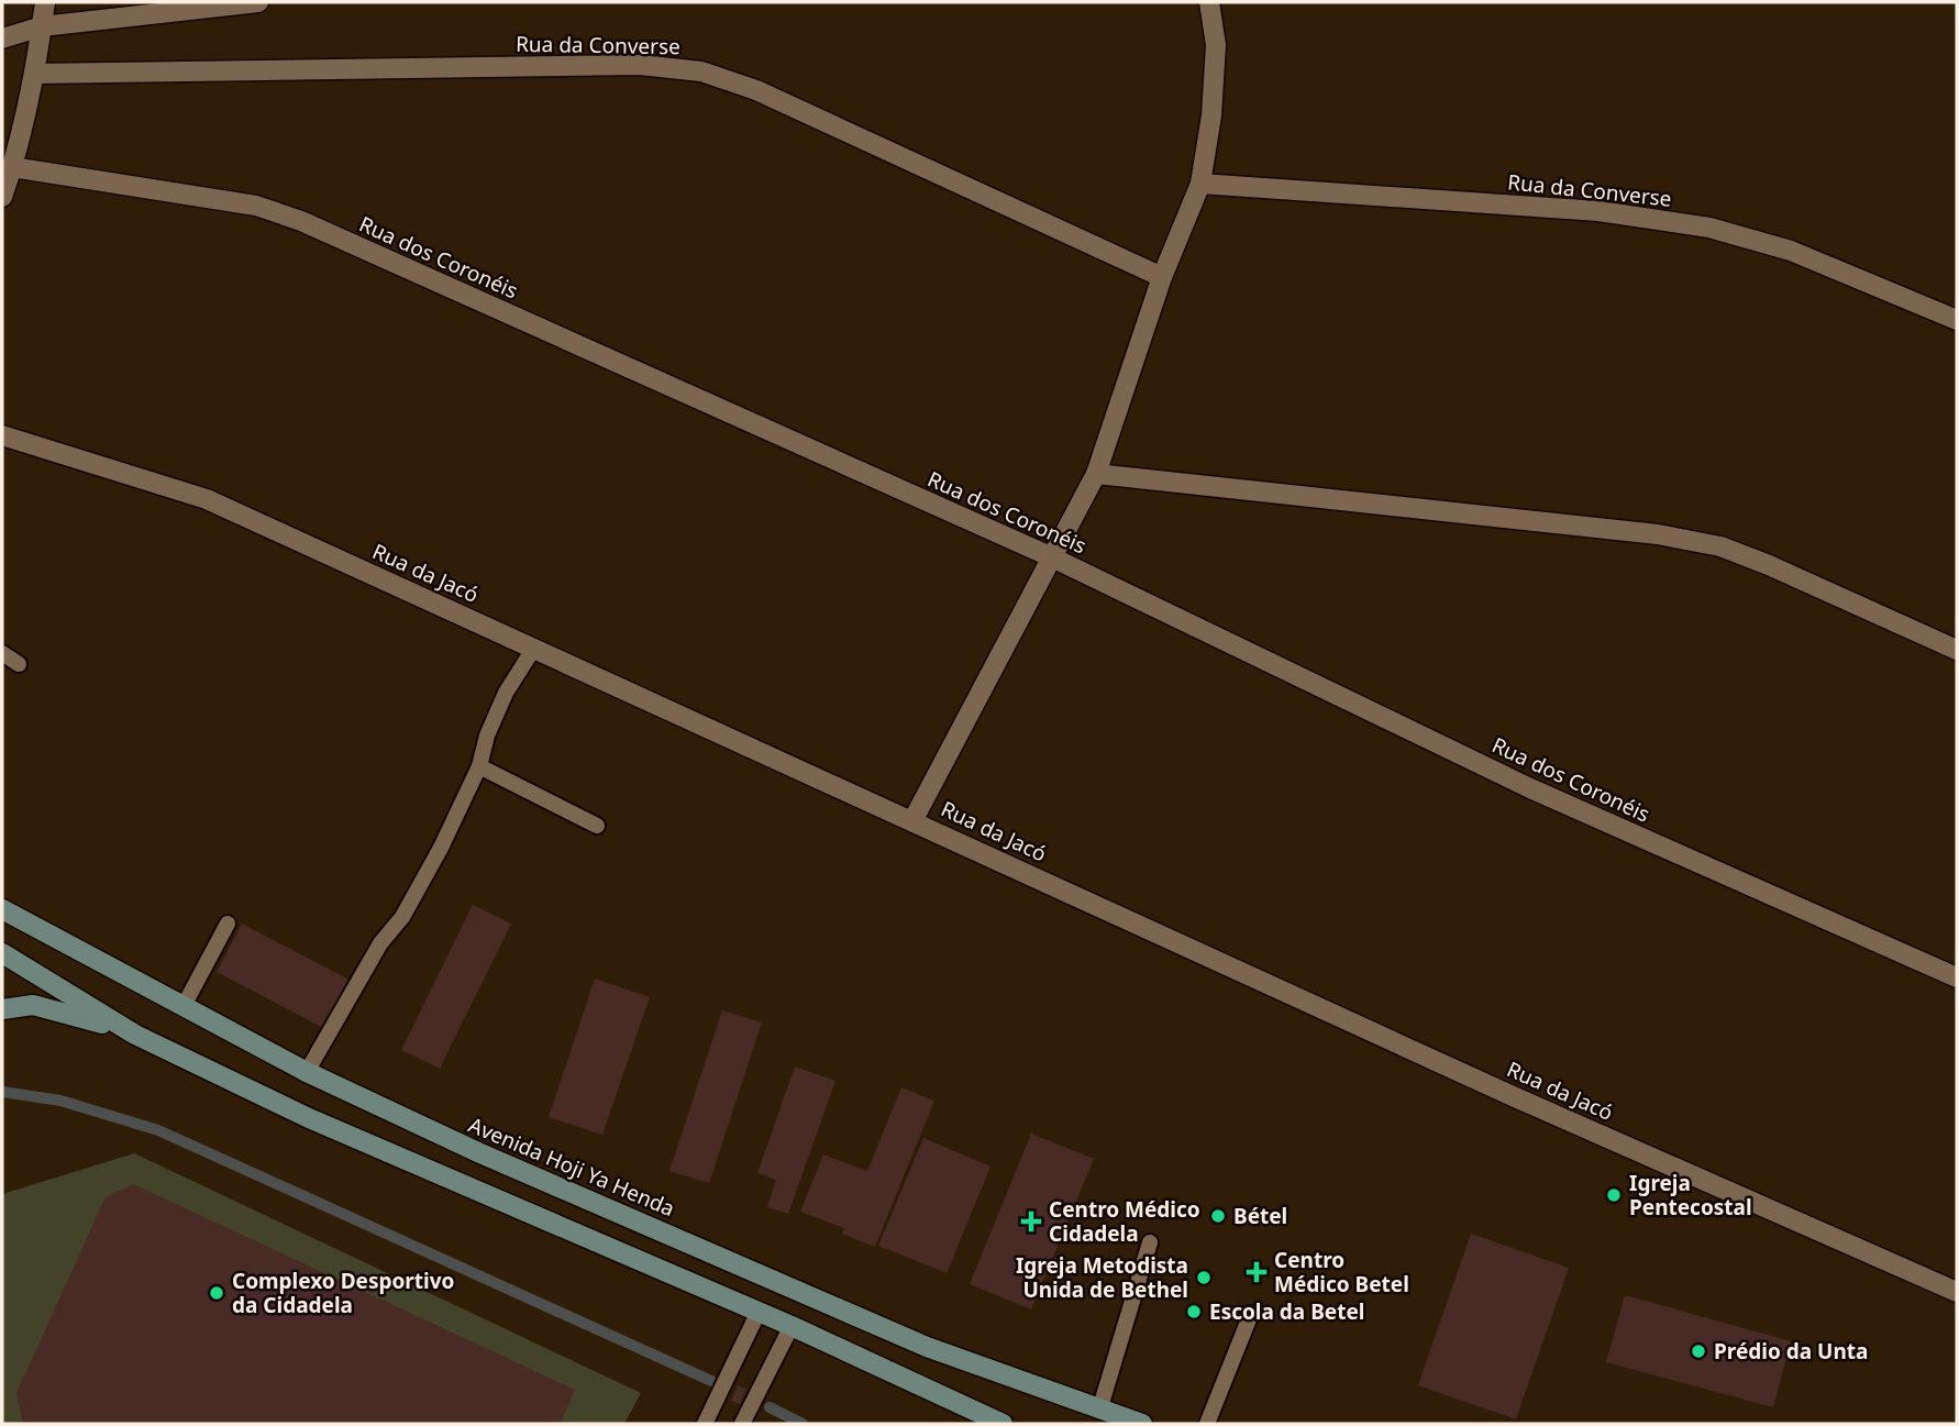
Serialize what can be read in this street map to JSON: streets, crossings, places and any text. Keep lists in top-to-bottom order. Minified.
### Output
{"streets":{"main road":["Avenida Hoji Ya Henda"],"street":["Rua da Converse","Rua dos Coronéis","Rua da Jacó"]},"places":{"other":["Igreja Pentecostal","Bétel","Igreja Metodista Unida de Bethel","Complexo Desportivo da Cidadela","Escola da Betel","Prédio da Unta"],"health":["Centro Médico Cidadela","Centro Médico Betel"]}}
